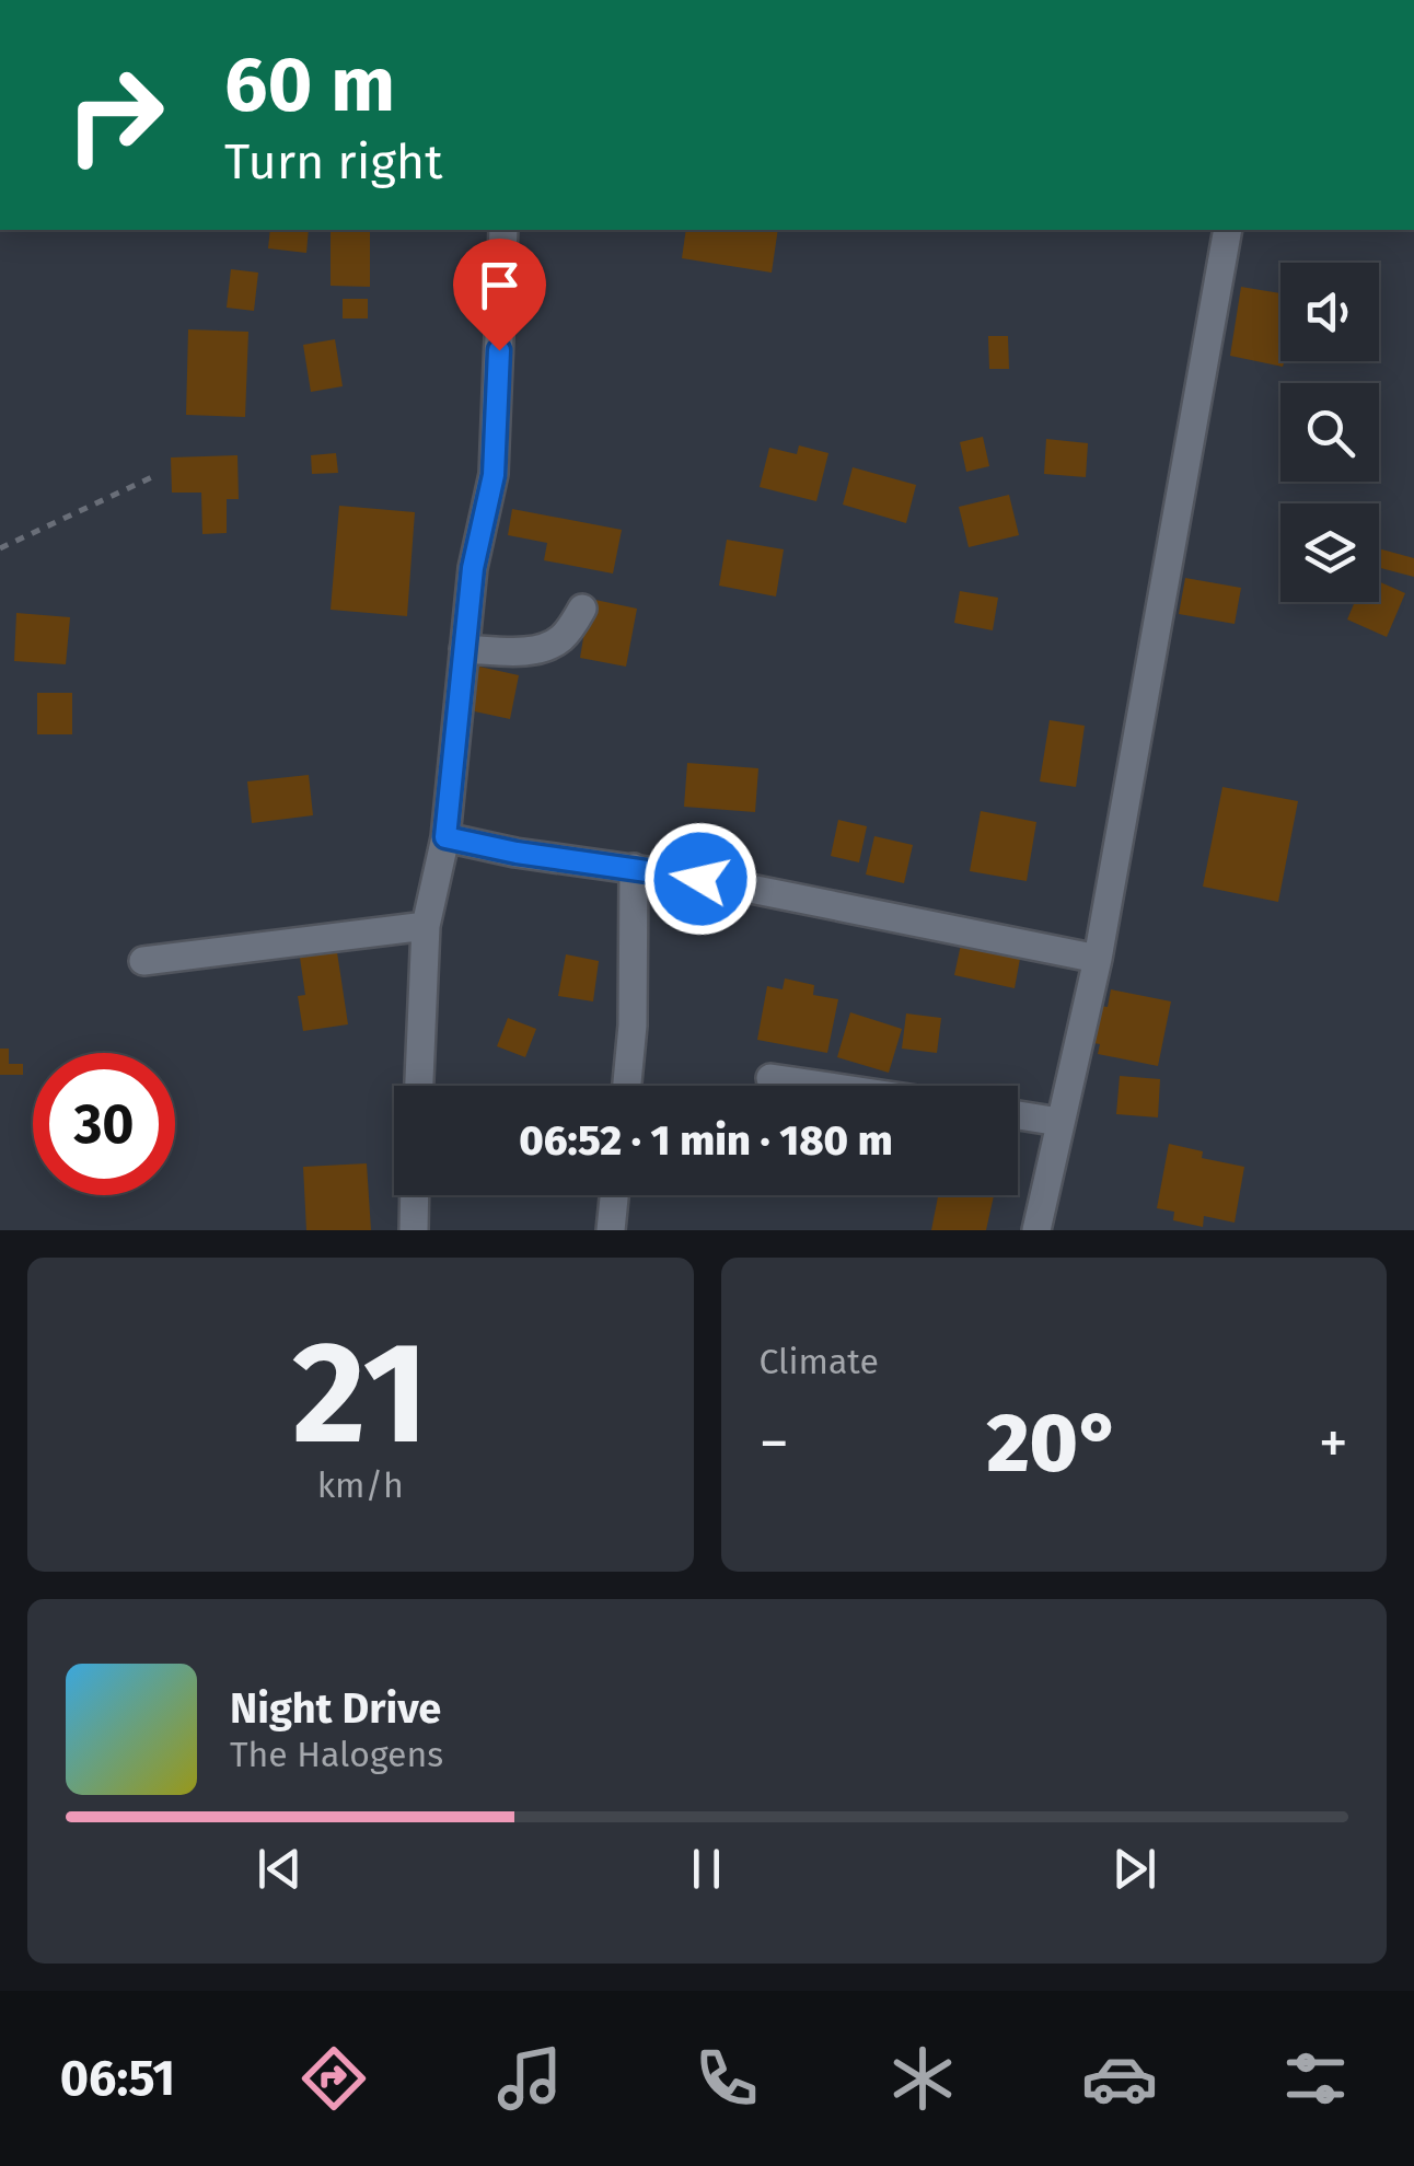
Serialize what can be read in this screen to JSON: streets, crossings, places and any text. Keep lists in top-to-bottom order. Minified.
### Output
{"page":{"turn":["60 m","Turn right"],"limit":"30","trip":"06:52 · 1 min · 180 m","tile":[["21","km/h"],"Climate"],"heat":["−","20°","+"],"song":["Night Drive","The Halogens"],"tabs":"06:51"}}
